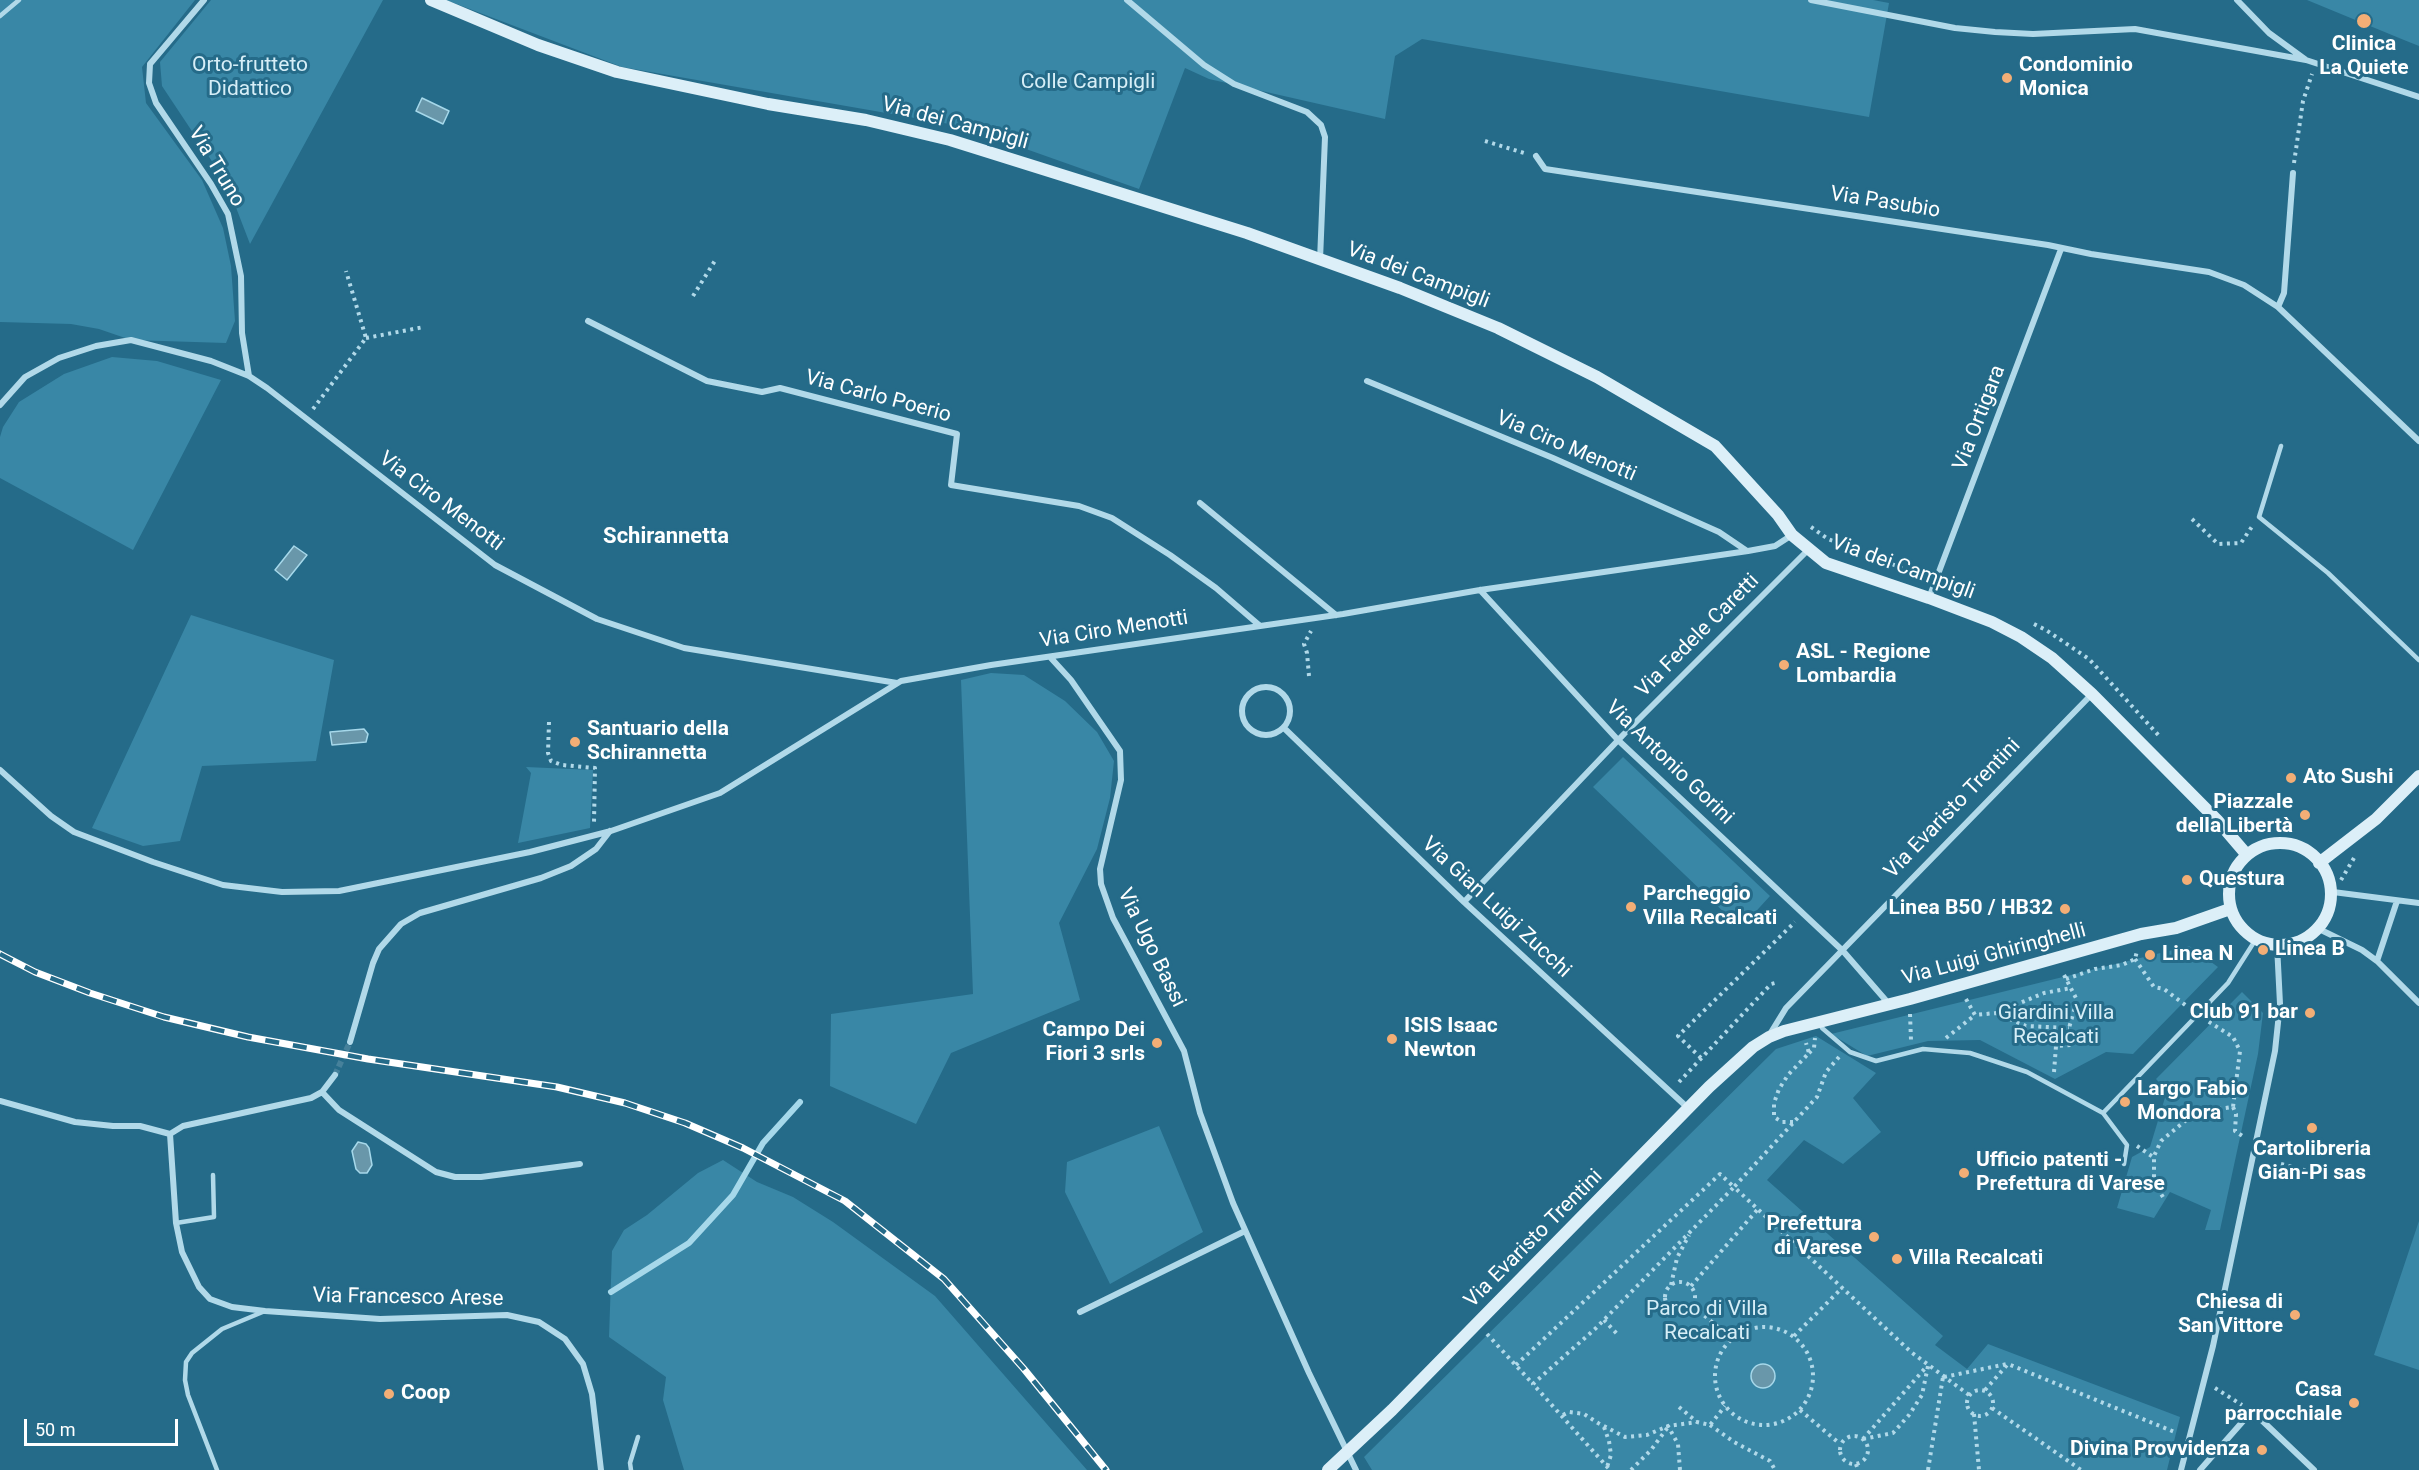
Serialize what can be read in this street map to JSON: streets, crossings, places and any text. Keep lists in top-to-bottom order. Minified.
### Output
{"streets":{"street":["Via dei Campigli","Via Truno","Via Pasubio","Via Carlo Poerio","Via Ortigara","Via Ciro Menotti","Via Fedele Caretti","Via Antonio Gorini","Via Evaristo Trentini","Via Gian Luigi Zucchi","Via Ugo Bassi","Via Luigi Ghiringhelli","Via Francesco Arese"]},"crossings":[["Via dei Campigli","Via Ortigara"],["Via dei Campigli","Via Ciro Menotti"],["Via dei Campigli","Via Fedele Caretti"],["Via dei Campigli","Via Evaristo Trentini"],["Via dei Campigli","Via Luigi Ghiringhelli"],["Via Truno","Via Ciro Menotti"],["Via Pasubio","Via Ortigara"],["Via Carlo Poerio","Via Ciro Menotti"],["Via Ciro Menotti","Via Antonio Gorini"],["Via Ciro Menotti","Via Ugo Bassi"],["Via Fedele Caretti","Via Antonio Gorini"],["Via Fedele Caretti","Via Gian Luigi Zucchi"],["Via Antonio Gorini","Via Evaristo Trentini"],["Via Antonio Gorini","Via Luigi Ghiringhelli"],["Via Evaristo Trentini","Via Gian Luigi Zucchi"],["Via Evaristo Trentini","Via Ugo Bassi"],["Via Evaristo Trentini","Via Luigi Ghiringhelli"]],"districts":["Schirannetta"],"parks":["Orto-frutteto Didattico","Colle Campigli","Giardini Villa Recalcati","Parco di Villa Recalcati"],"places":["Clinica La Quiete","Condominio Monica","ASL - Regione Lombardia","Santuario della Schirannetta","Ato Sushi","Piazzale della Libertà","Questura","Parcheggio Villa Recalcati","Linea B50 / HB32","Linea B","Linea N","Club 91 bar","ISIS Isaac Newton","Campo Dei Fiori 3 srls","Largo Fabio Mondora","Cartolibreria Gian-Pi sas","Ufficio patenti - Prefettura di Varese","Prefettura di Varese","Villa Recalcati","Chiesa di San Vittore","Coop","Casa parrocchiale","Divina Provvidenza"],"scale_bar":"50 m"}
